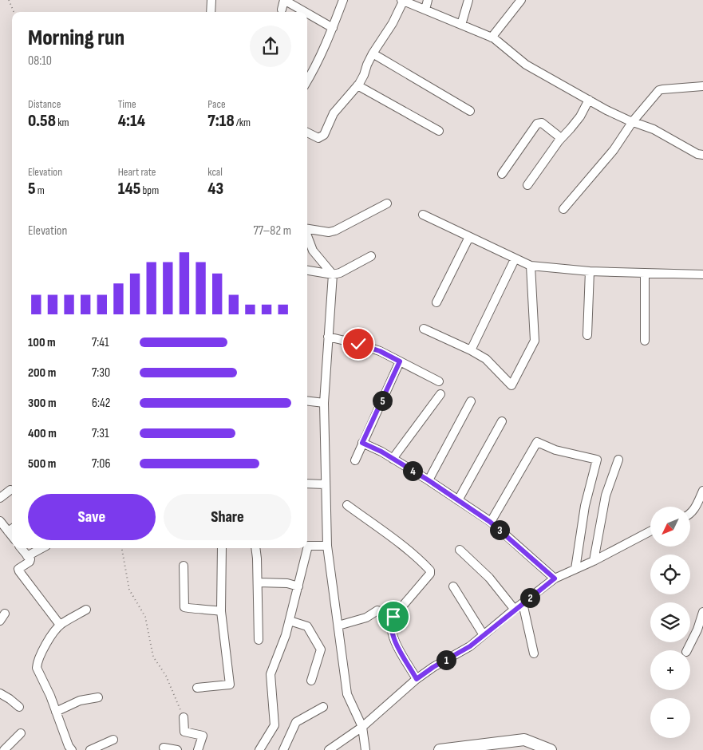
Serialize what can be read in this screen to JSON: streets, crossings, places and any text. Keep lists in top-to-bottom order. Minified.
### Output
{"north":"bottom left","page":{"heading":["Morning run","08:10"],"stats":[["Distance","0.58 km"],["Time","4:14"],["Pace","7:18 /km"],["Elevation","5 m"],["Heart rate","145 bpm"],["kcal","43"]],"chart":["Elevation","77–82 m"],"list":[{"name":"100 m","note":"7:41"},{"name":"200 m","note":"7:30"},{"name":"300 m","note":"6:42"},{"name":"400 m","note":"7:31"},{"name":"500 m","note":"7:06"}],"pins":["5","4","3","2","1"],"buttons":["Save","Share"],"map_buttons":["+","−"]}}
